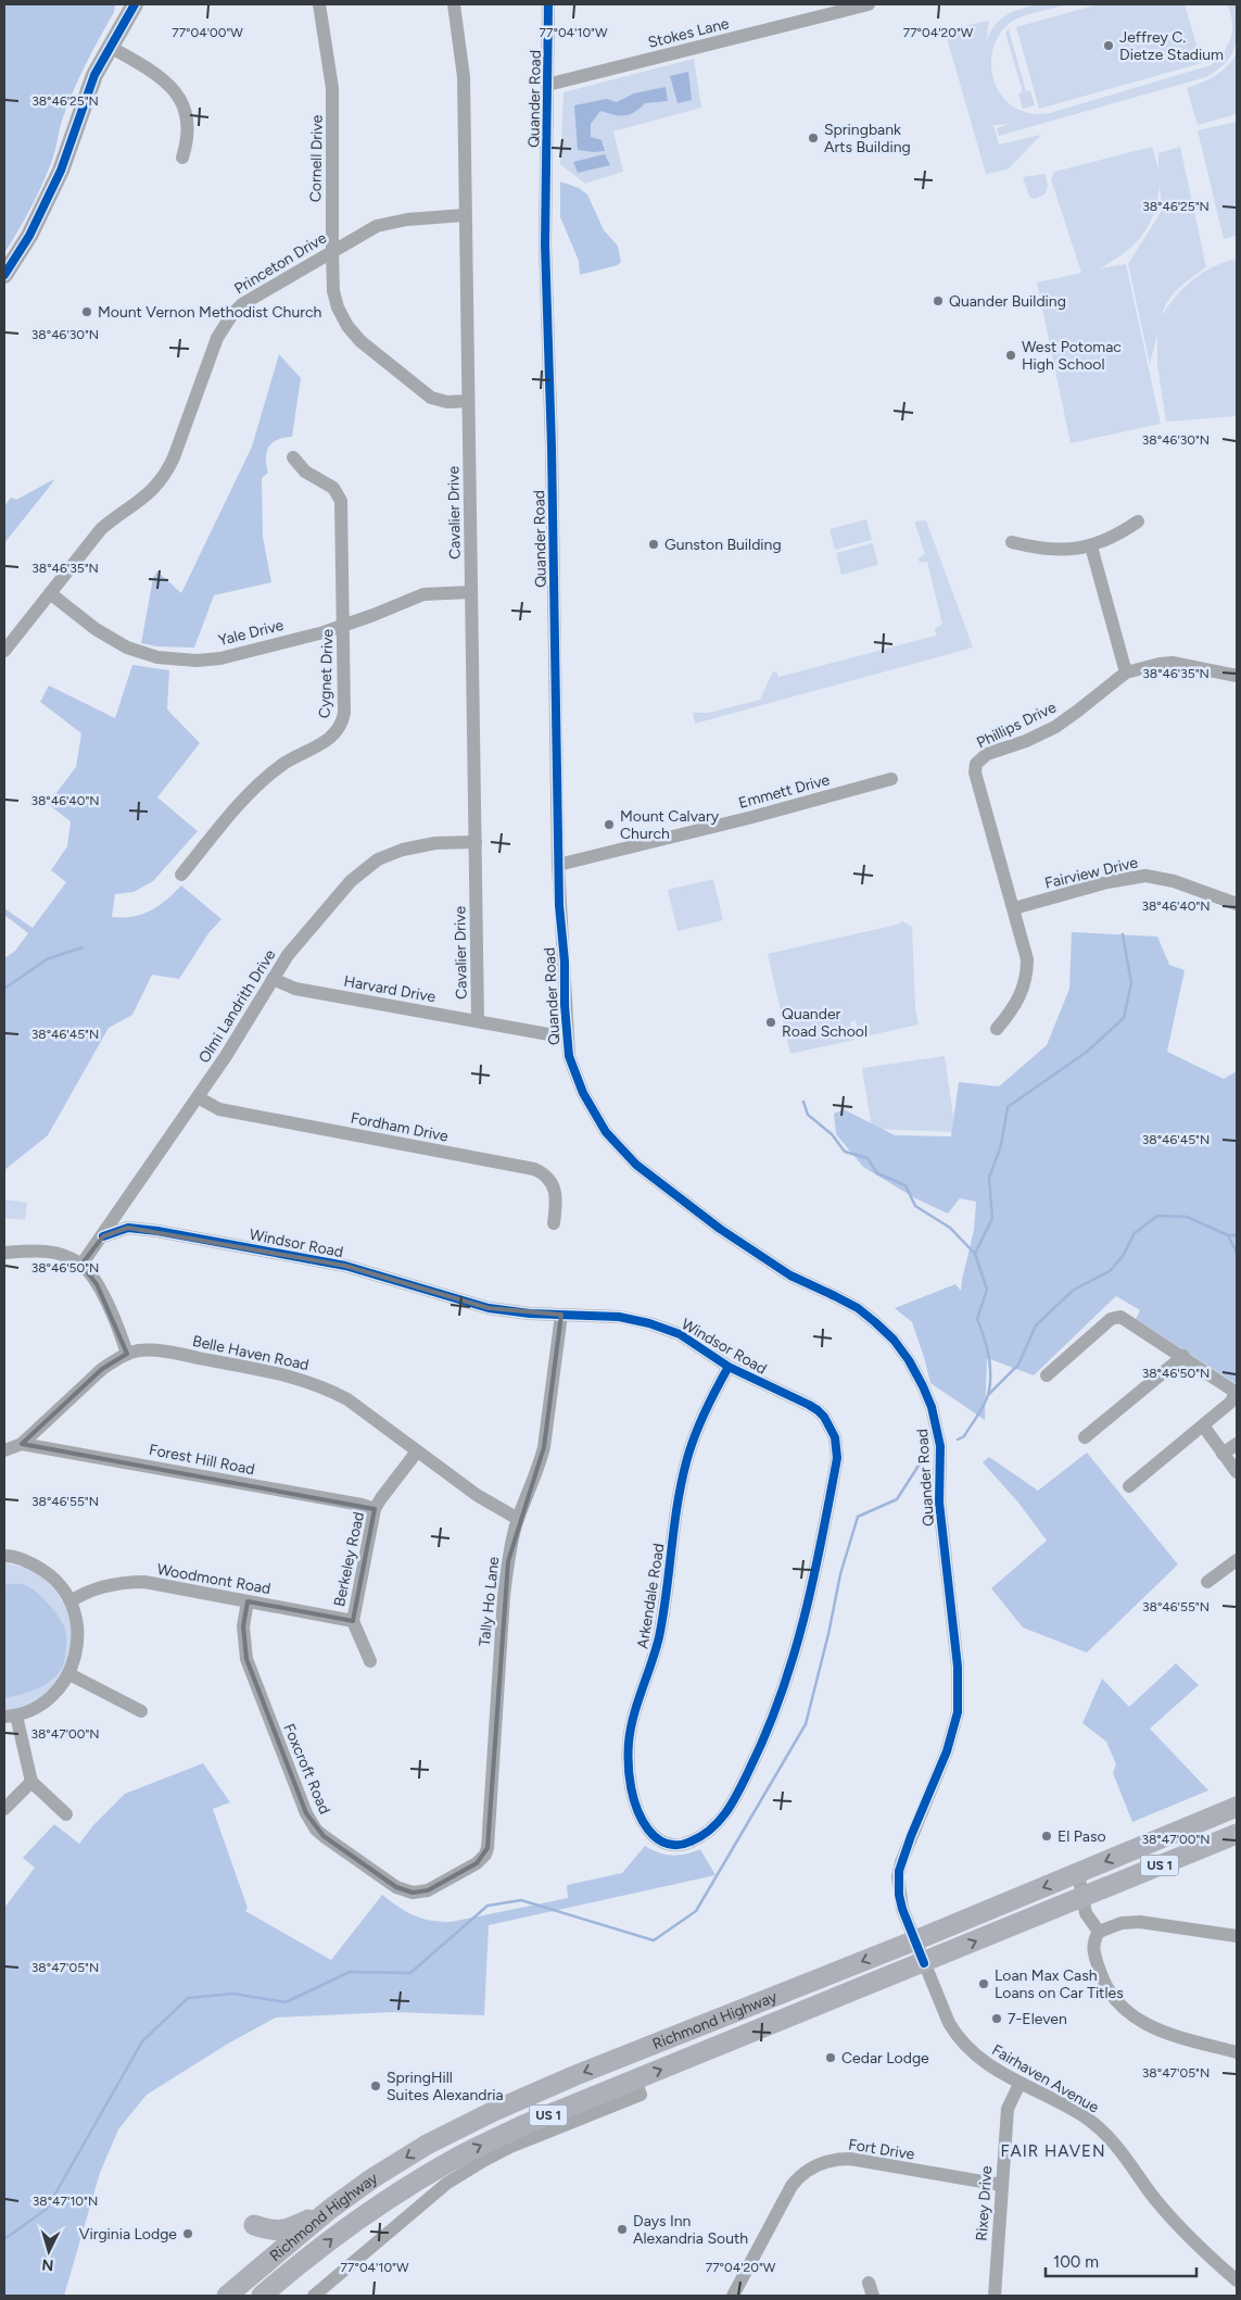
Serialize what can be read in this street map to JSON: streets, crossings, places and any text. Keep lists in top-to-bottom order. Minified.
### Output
{"streets":{"highway":["US 1","Richmond Highway"],"street":["Stokes Lane","Quander Road","Cornell Drive","Princeton Drive","Cavalier Drive","Yale Drive","Cygnet Drive","Phillips Drive","Emmett Drive","Fairview Drive","Harvard Drive","Olmi Landrith Drive","Fordham Drive","Windsor Road","Belle Haven Road","Forest Hill Road","Berkeley Road","Woodmont Road","Arkendale Road","Tally Ho Lane","Foxcroft Road","Fairhaven Avenue","Fort Drive","Rixey Drive"]},"crossings":[["Stokes Lane","Quander Road"],["Quander Road","Emmett Drive"],["Quander Road","Harvard Drive"],["Quander Road","Richmond Highway"],["Quander Road","Fairhaven Avenue"],["Cornell Drive","Princeton Drive"],["Cornell Drive","Cavalier Drive"],["Princeton Drive","Cavalier Drive"],["Princeton Drive","Yale Drive"],["Cavalier Drive","Yale Drive"],["Cavalier Drive","Harvard Drive"],["Cavalier Drive","Olmi Landrith Drive"],["Yale Drive","Cygnet Drive"],["Phillips Drive","Fairview Drive"],["Harvard Drive","Olmi Landrith Drive"],["Olmi Landrith Drive","Fordham Drive"],["Olmi Landrith Drive","Windsor Road"],["Windsor Road","Arkendale Road"],["Windsor Road","Tally Ho Lane"],["Belle Haven Road","Forest Hill Road"],["Belle Haven Road","Berkeley Road"],["Belle Haven Road","Tally Ho Lane"],["Forest Hill Road","Berkeley Road"],["Berkeley Road","Woodmont Road"],["Woodmont Road","Foxcroft Road"],["Tally Ho Lane","Foxcroft Road"],["Richmond Highway","Fairhaven Avenue"],["Fairhaven Avenue","Rixey Drive"],["Fort Drive","Rixey Drive"]],"districts":["FAIR HAVEN"],"places":["Jeffrey C. Dietze Stadium","Springbank Arts Building","Quander Building","Mount Vernon Methodist Church","West Potomac High School","Gunston Building","Mount Calvary Church","Quander Road School","El Paso","Loan Max Cash Loans on Car Titles","7-Eleven","Cedar Lodge","SpringHill Suites Alexandria","Days Inn Alexandria South","Virginia Lodge"],"scale_bar":"100 m","north":"bottom","coordinates":["77°04'00\"W","77°04'10\"W","77°04'20\"W","38°46'25\"N","38°46'30\"N","38°46'35\"N","38°46'40\"N","38°46'45\"N","38°46'50\"N","38°46'55\"N","38°47'00\"N","38°47'05\"N","38°47'10\"N"]}
